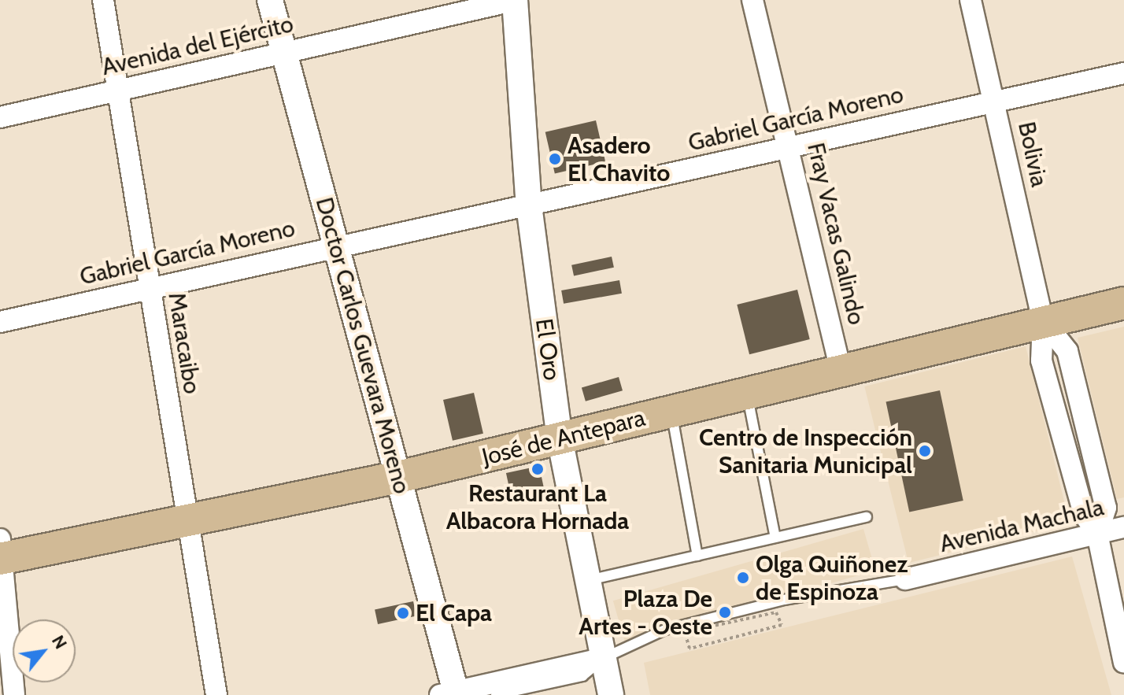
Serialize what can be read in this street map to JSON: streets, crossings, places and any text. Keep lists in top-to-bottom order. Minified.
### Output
{"streets":{"main road":["José de Antepara"],"street":["Avenida del Ejército","Gabriel García Moreno","Bolivia","Fray Vacas Galindo","Maracaibo","Doctor Carlos Guevara Moreno","El Oro","Avenida Machala"]},"crossings":[["Avenida del Ejército","Maracaibo"],["Avenida del Ejército","Doctor Carlos Guevara Moreno"],["Avenida del Ejército","El Oro"],["Gabriel García Moreno","Bolivia"],["Gabriel García Moreno","Fray Vacas Galindo"],["Gabriel García Moreno","Maracaibo"],["Gabriel García Moreno","Doctor Carlos Guevara Moreno"],["Gabriel García Moreno","El Oro"],["Bolivia","José de Antepara"],["Bolivia","Avenida Machala"],["Fray Vacas Galindo","José de Antepara"],["Maracaibo","José de Antepara"],["Doctor Carlos Guevara Moreno","José de Antepara"],["Doctor Carlos Guevara Moreno","Avenida Machala"],["El Oro","José de Antepara"],["El Oro","Avenida Machala"]],"places":["Asadero El Chavito","Centro de Inspección Sanitaria Municipal","Restaurant La Albacora Hornada","Olga Quiñonez de Espinoza","Plaza De Artes - Oeste","El Capa"],"north":"top right"}
